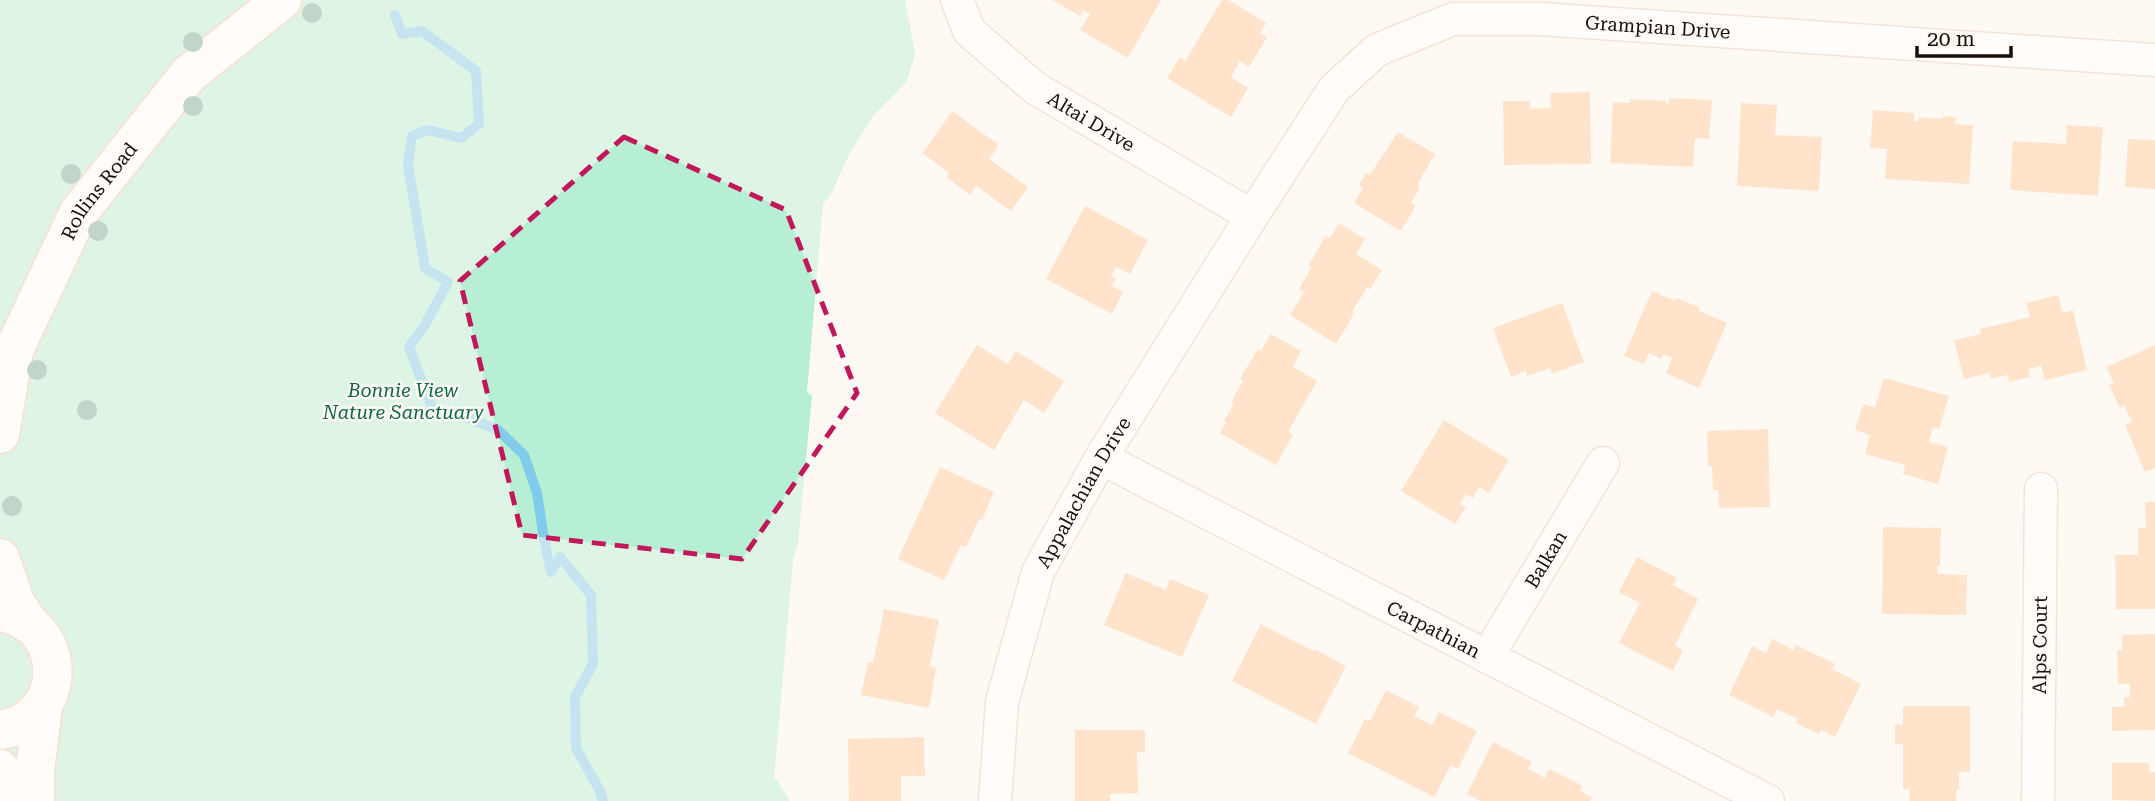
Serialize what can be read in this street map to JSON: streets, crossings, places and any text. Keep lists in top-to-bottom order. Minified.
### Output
{"streets":{"street":["Grampian Drive","Altai Drive","Rollins Road","Appalachian Drive","Balkan","Carpathian","Alps Court"]},"crossings":[["Grampian Drive","Altai Drive"],["Grampian Drive","Appalachian Drive"],["Altai Drive","Appalachian Drive"],["Appalachian Drive","Carpathian"],["Balkan","Carpathian"]],"parks":["Bonnie View Nature Sanctuary"],"scale_bar":"20 m"}
